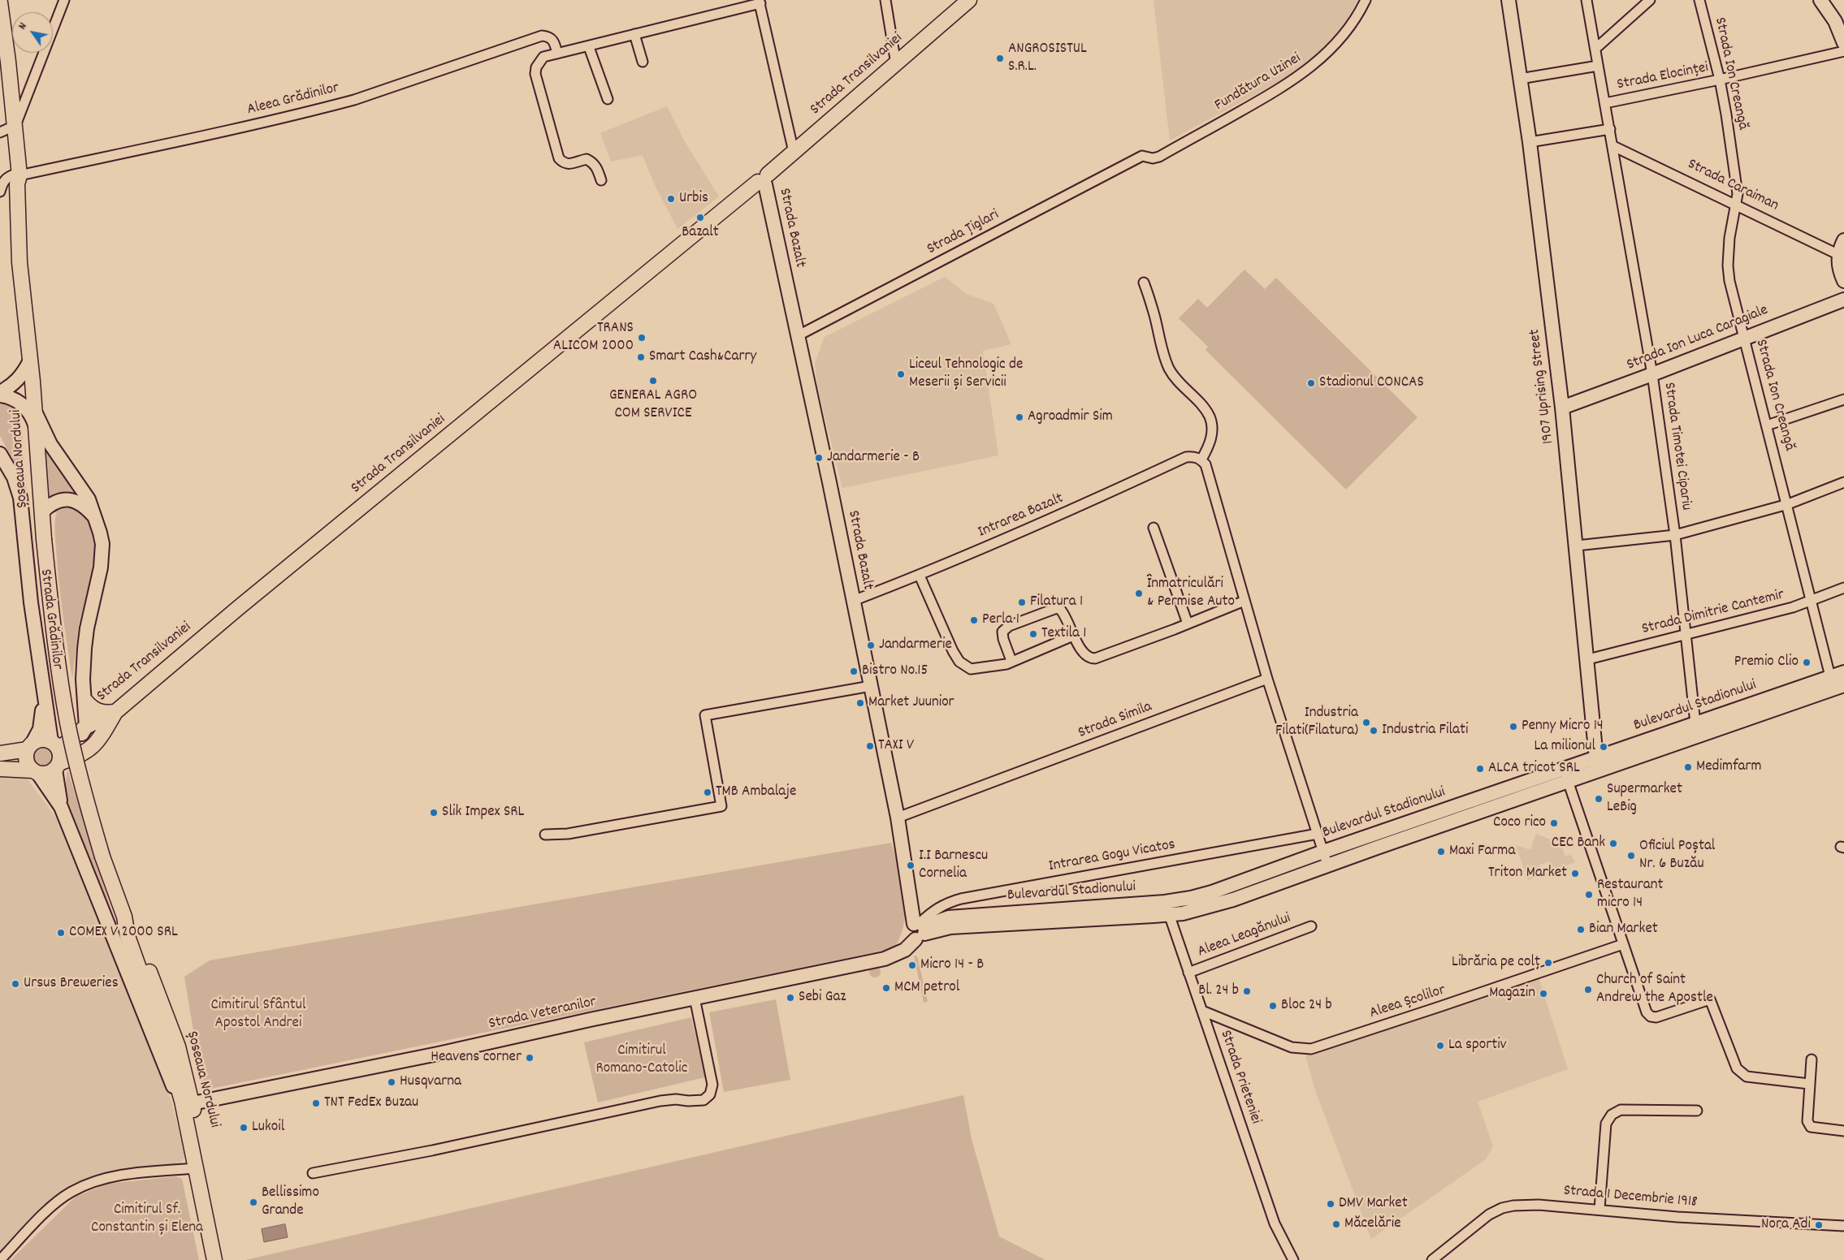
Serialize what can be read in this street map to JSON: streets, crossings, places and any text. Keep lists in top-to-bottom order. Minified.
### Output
{"streets":{"main road":["Strada Transilvaniei","Șoseaua Nordului"],"street":["Strada Ion Creangă","Strada Elocinței","Fundătura Uzinei","Aleea Grădinilor","Strada Caraiman","Strada Bazalt","Strada Țiglari","Strada Ion Luca Caragiale","1907 Uprising Street","Strada Timotei Cipariu","Intrarea Bazalt","Strada Dimitrie Cantemir","Strada Grădinilor","Bulevardul Stadionului","Strada Simila","Intrarea Gogu Vicatos","Aleea Leagănului","Aleea Școlilor","Strada Veteranilor","Strada Prieteniei","Strada 1 Decembrie 1918"]},"crossings":[["Strada Ion Creangă","Strada Elocinței"],["Strada Ion Creangă","Strada Caraiman"],["Strada Ion Creangă","Strada Ion Luca Caragiale"],["Strada Ion Creangă","Strada Dimitrie Cantemir"],["Strada Ion Creangă","Bulevardul Stadionului"],["Strada Transilvaniei","Strada Bazalt"],["Strada Transilvaniei","Șoseaua Nordului"],["Strada Elocinței","Strada Timotei Cipariu"],["Fundătura Uzinei","Strada Țiglari"],["Aleea Grădinilor","Șoseaua Nordului"],["Strada Caraiman","Strada Timotei Cipariu"],["Strada Bazalt","Strada Țiglari"],["Strada Bazalt","Intrarea Bazalt"],["Strada Bazalt","Bulevardul Stadionului"],["Strada Bazalt","Strada Simila"],["Strada Bazalt","Intrarea Gogu Vicatos"],["Strada Bazalt","Strada Veteranilor"],["Strada Ion Luca Caragiale","1907 Uprising Street"],["Strada Ion Luca Caragiale","Strada Timotei Cipariu"],["1907 Uprising Street","Strada Dimitrie Cantemir"],["1907 Uprising Street","Bulevardul Stadionului"],["Strada Timotei Cipariu","Strada Dimitrie Cantemir"],["Strada Timotei Cipariu","Bulevardul Stadionului"],["Șoseaua Nordului","Strada Grădinilor"],["Șoseaua Nordului","Strada Veteranilor"],["Bulevardul Stadionului","Intrarea Gogu Vicatos"],["Bulevardul Stadionului","Strada Veteranilor"],["Bulevardul Stadionului","Strada Prieteniei"],["Intrarea Gogu Vicatos","Strada Veteranilor"],["Aleea Leagănului","Strada Prieteniei"],["Aleea Școlilor","Strada Prieteniei"]],"parks":["Cimitirul Sfântul Apostol Andrei","Cimitirul Romano-Catolic","Cimitirul Sf. Constantin și Elena"],"places":["ANGROSISTUL S.R.L.","Urbis","Bazalt","TRANS ALICOM 2000","Smart Cash&Carry","Liceul Tehnologic de Meserii și Servicii","GENERAL AGRO COM SERVICE","Stadionul CONCAS","Agroadmir Sim","Jandarmerie - B","Înmatriculări & Permise Auto","Filatura 1","Perla 1","Textila 1","Jandarmerie","Premio Clio","Bistro No.15","Market Juunior","Industria Filati(Filatura)","Penny Micro 14","Industria Filati","TAXI V","La milionul","Medimfarm","ALCA tricot SRL","TMB Ambalaje","Supermarket LeBig","Slik Impex SRL","Coco rico","CEC Bank","Maxi Farma","Oficiul Poștal Nr. 6 Buzău","I.I Barnescu Cornelia","Triton Market","Restaurant micro 14","Bian Market","COMEX V 2000 SRL","Librăria pe colț","Micro 14 - B","Ursus Breweries","MCM petrol","Church of Saint Andrew the Apostle","Bl. 24 b","Magazin","Sebi Gaz","Bloc 24 b","La sportiv","Heavens corner","Husqvarna","TNT FedEx Buzau","Lukoil","Bellissimo Grande","DMV Market","Măcelărie","Nora Adi"],"north":"top left"}
